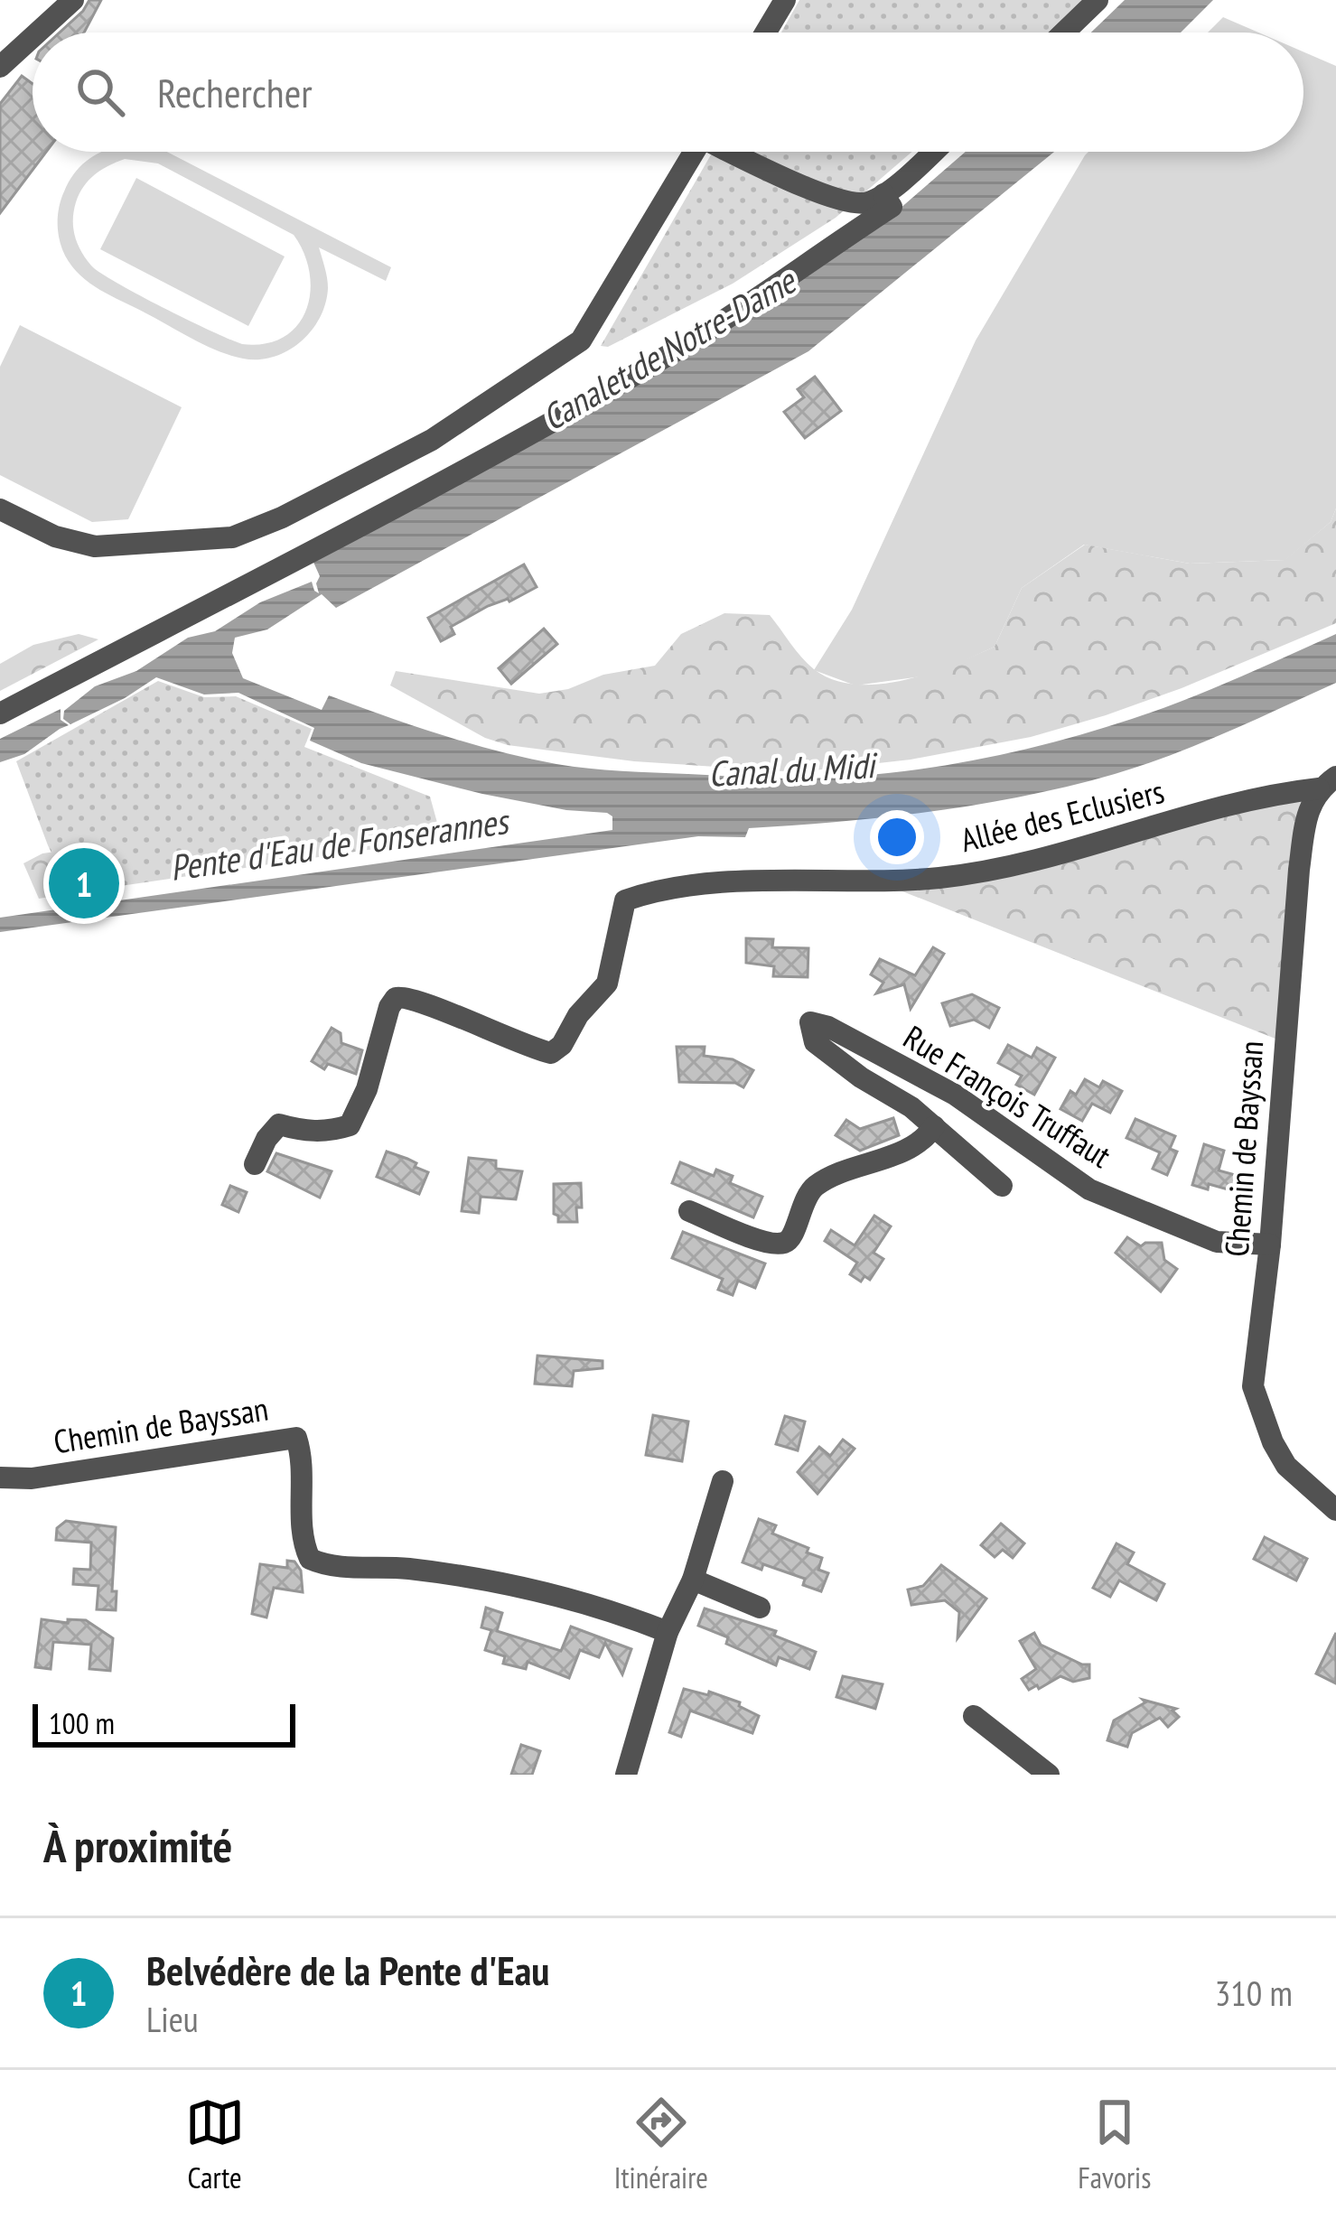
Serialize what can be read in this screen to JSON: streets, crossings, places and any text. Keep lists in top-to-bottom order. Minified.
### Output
{"streets":{"street":["Allée des Eclusiers","Rue François Truffaut","Chemin de Bayssan"]},"crossings":[["Allée des Eclusiers","Chemin de Bayssan"],["Rue François Truffaut","Chemin de Bayssan"]],"water":["Canalet de Notre-Dame","Canal du Midi","Pente d'Eau de Fonserannes"],"scale_bar":"100 m","page":{"search":"Rechercher","pins":"1","scale":"100 m","heading":"À proximité","list":[{"mark":"1","name":"Belvédère de la Pente d'Eau","note":"Lieu","value":"310 m"}],"nav":["Carte","Itinéraire","Favoris"]}}
